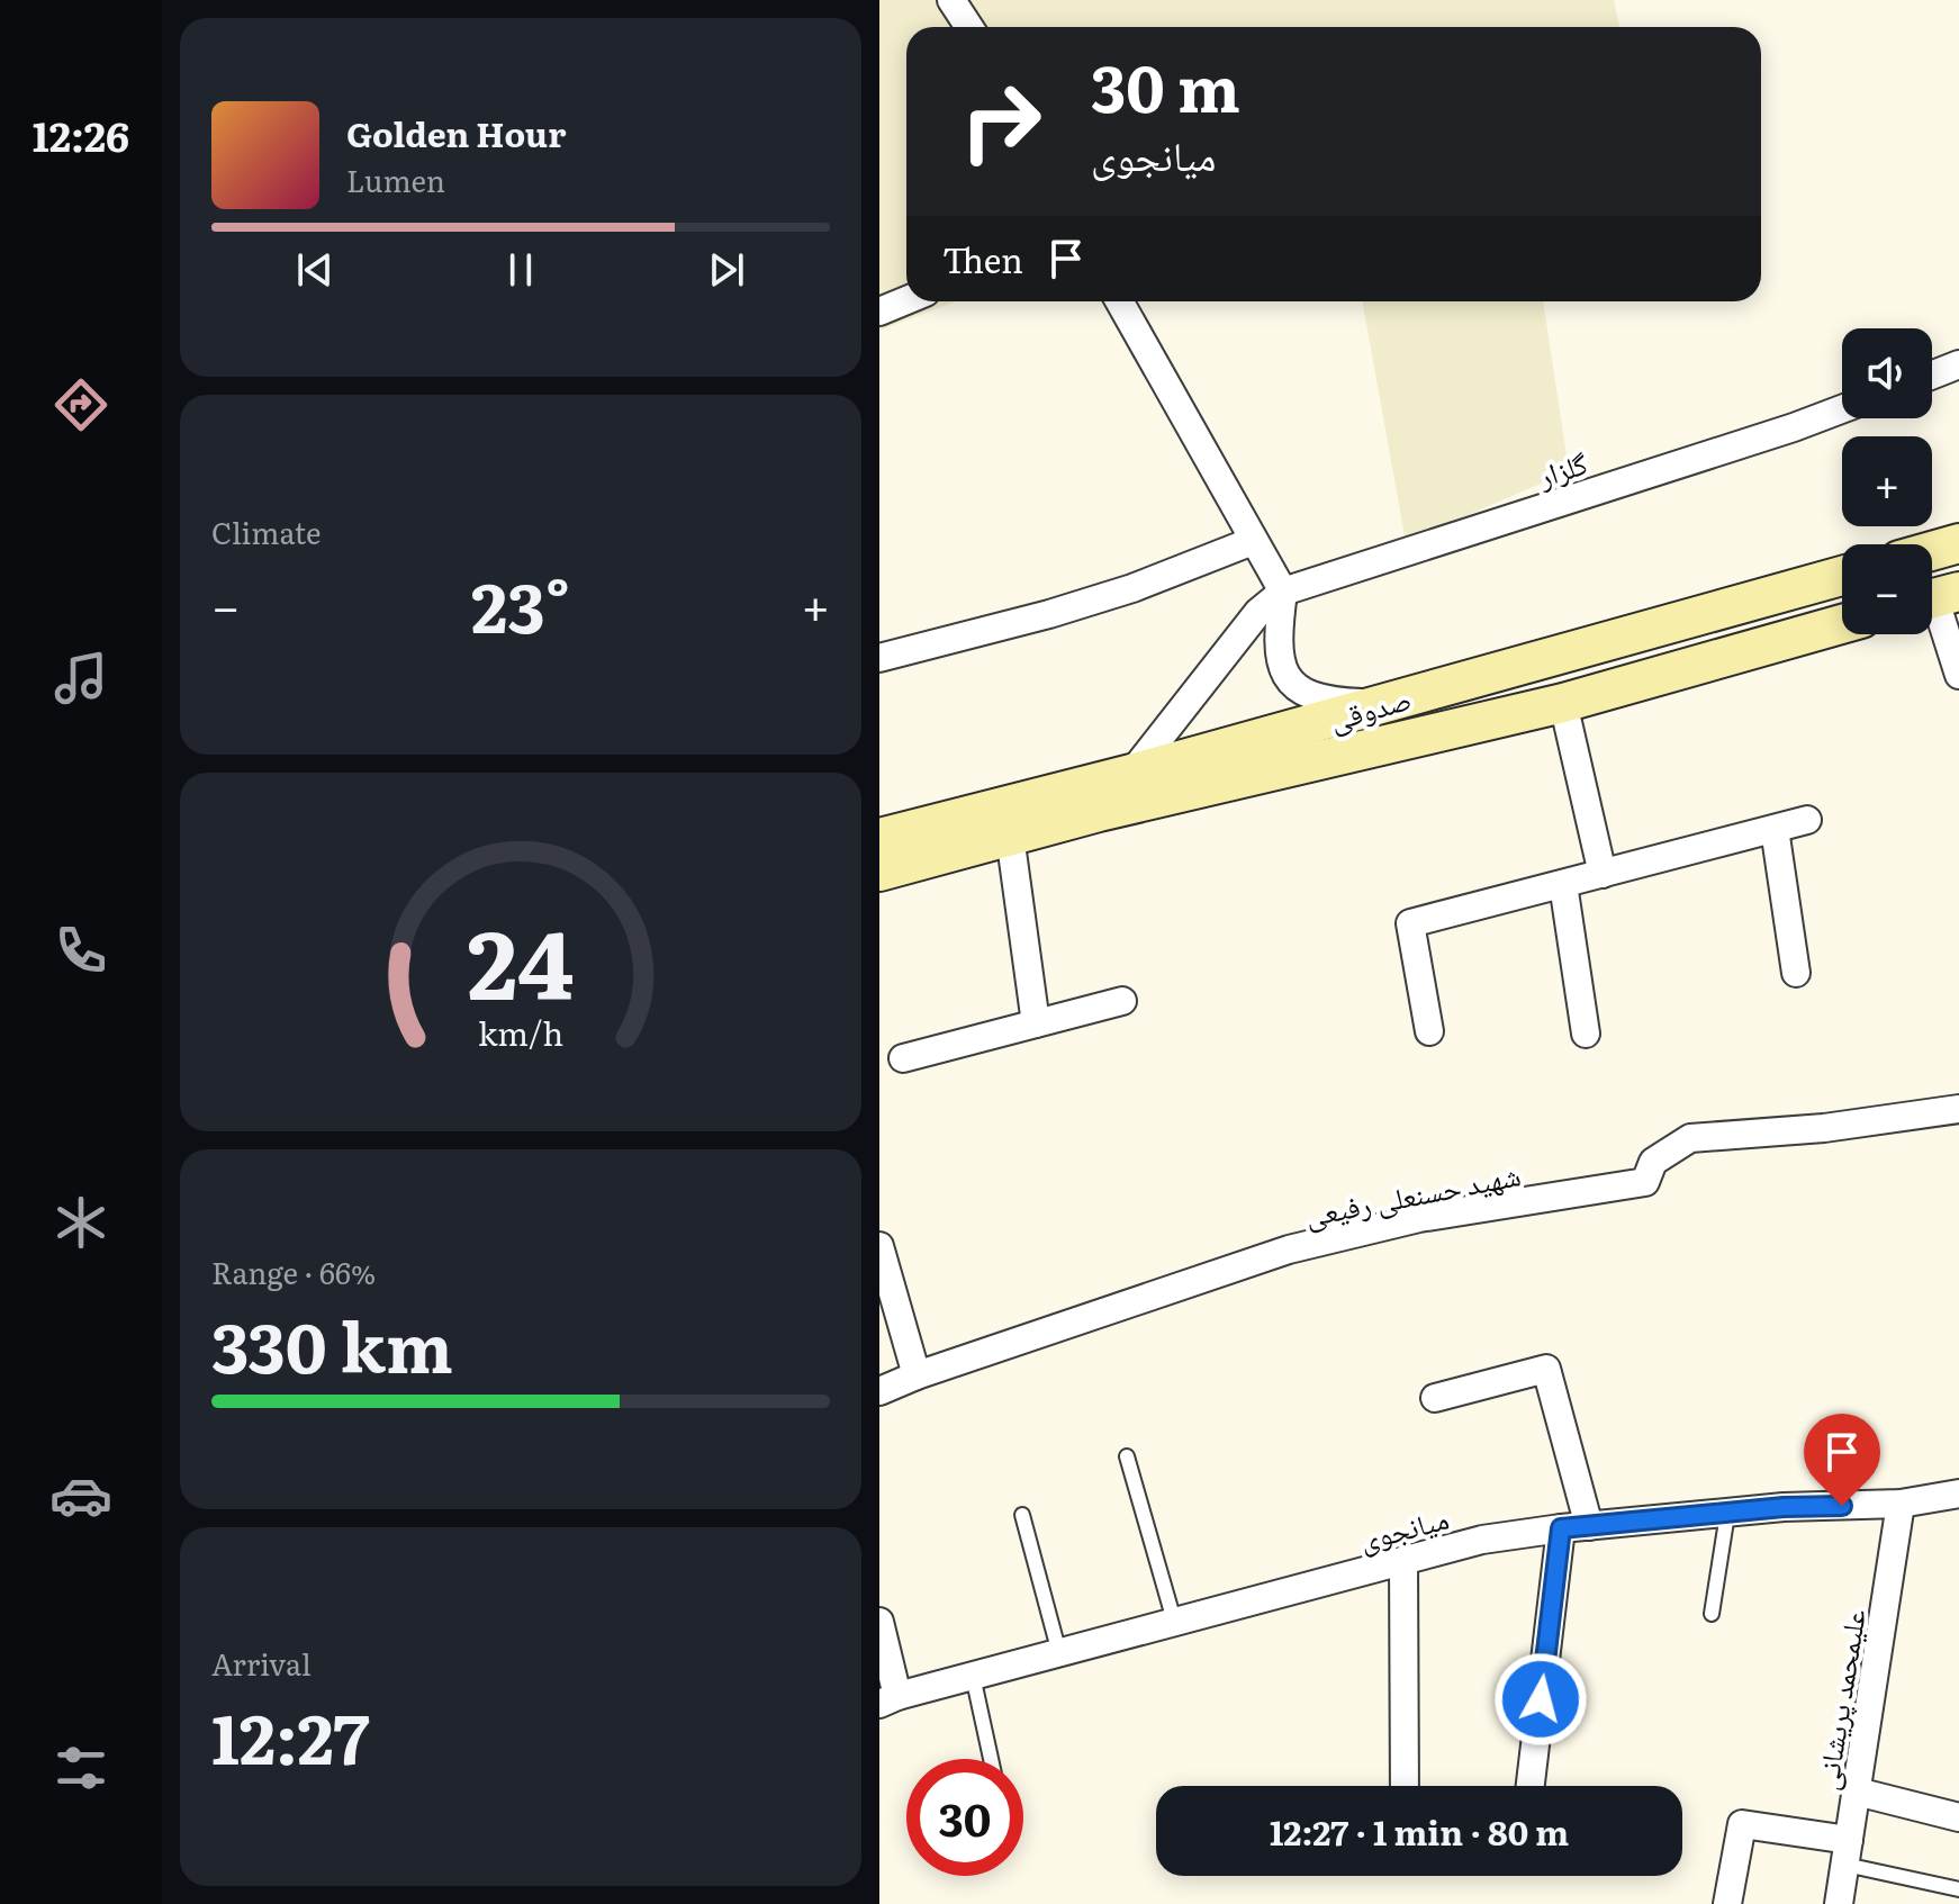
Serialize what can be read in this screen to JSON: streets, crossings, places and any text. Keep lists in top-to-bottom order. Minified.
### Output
{"streets":{"main road":["صدوقی"],"street":["گلزار","شهید حسنعلی رفیعی","میانجوی","علیمحمد پریشانی"]},"crossings":[["میانجوی","علیمحمد پریشانی"]],"page":{"tabs":"12:26","turn":["30 m","میانجوی"],"song":["Golden Hour","Lumen"],"then":"Then","map_buttons":["+","−"],"tile":["Climate",["Range · 66%","330 km"],["Arrival","12:27"]],"heat":["−","23°","+"],"limit":"30","trip":"12:27 · 1 min · 80 m","gauge":["24","km/h"]}}
